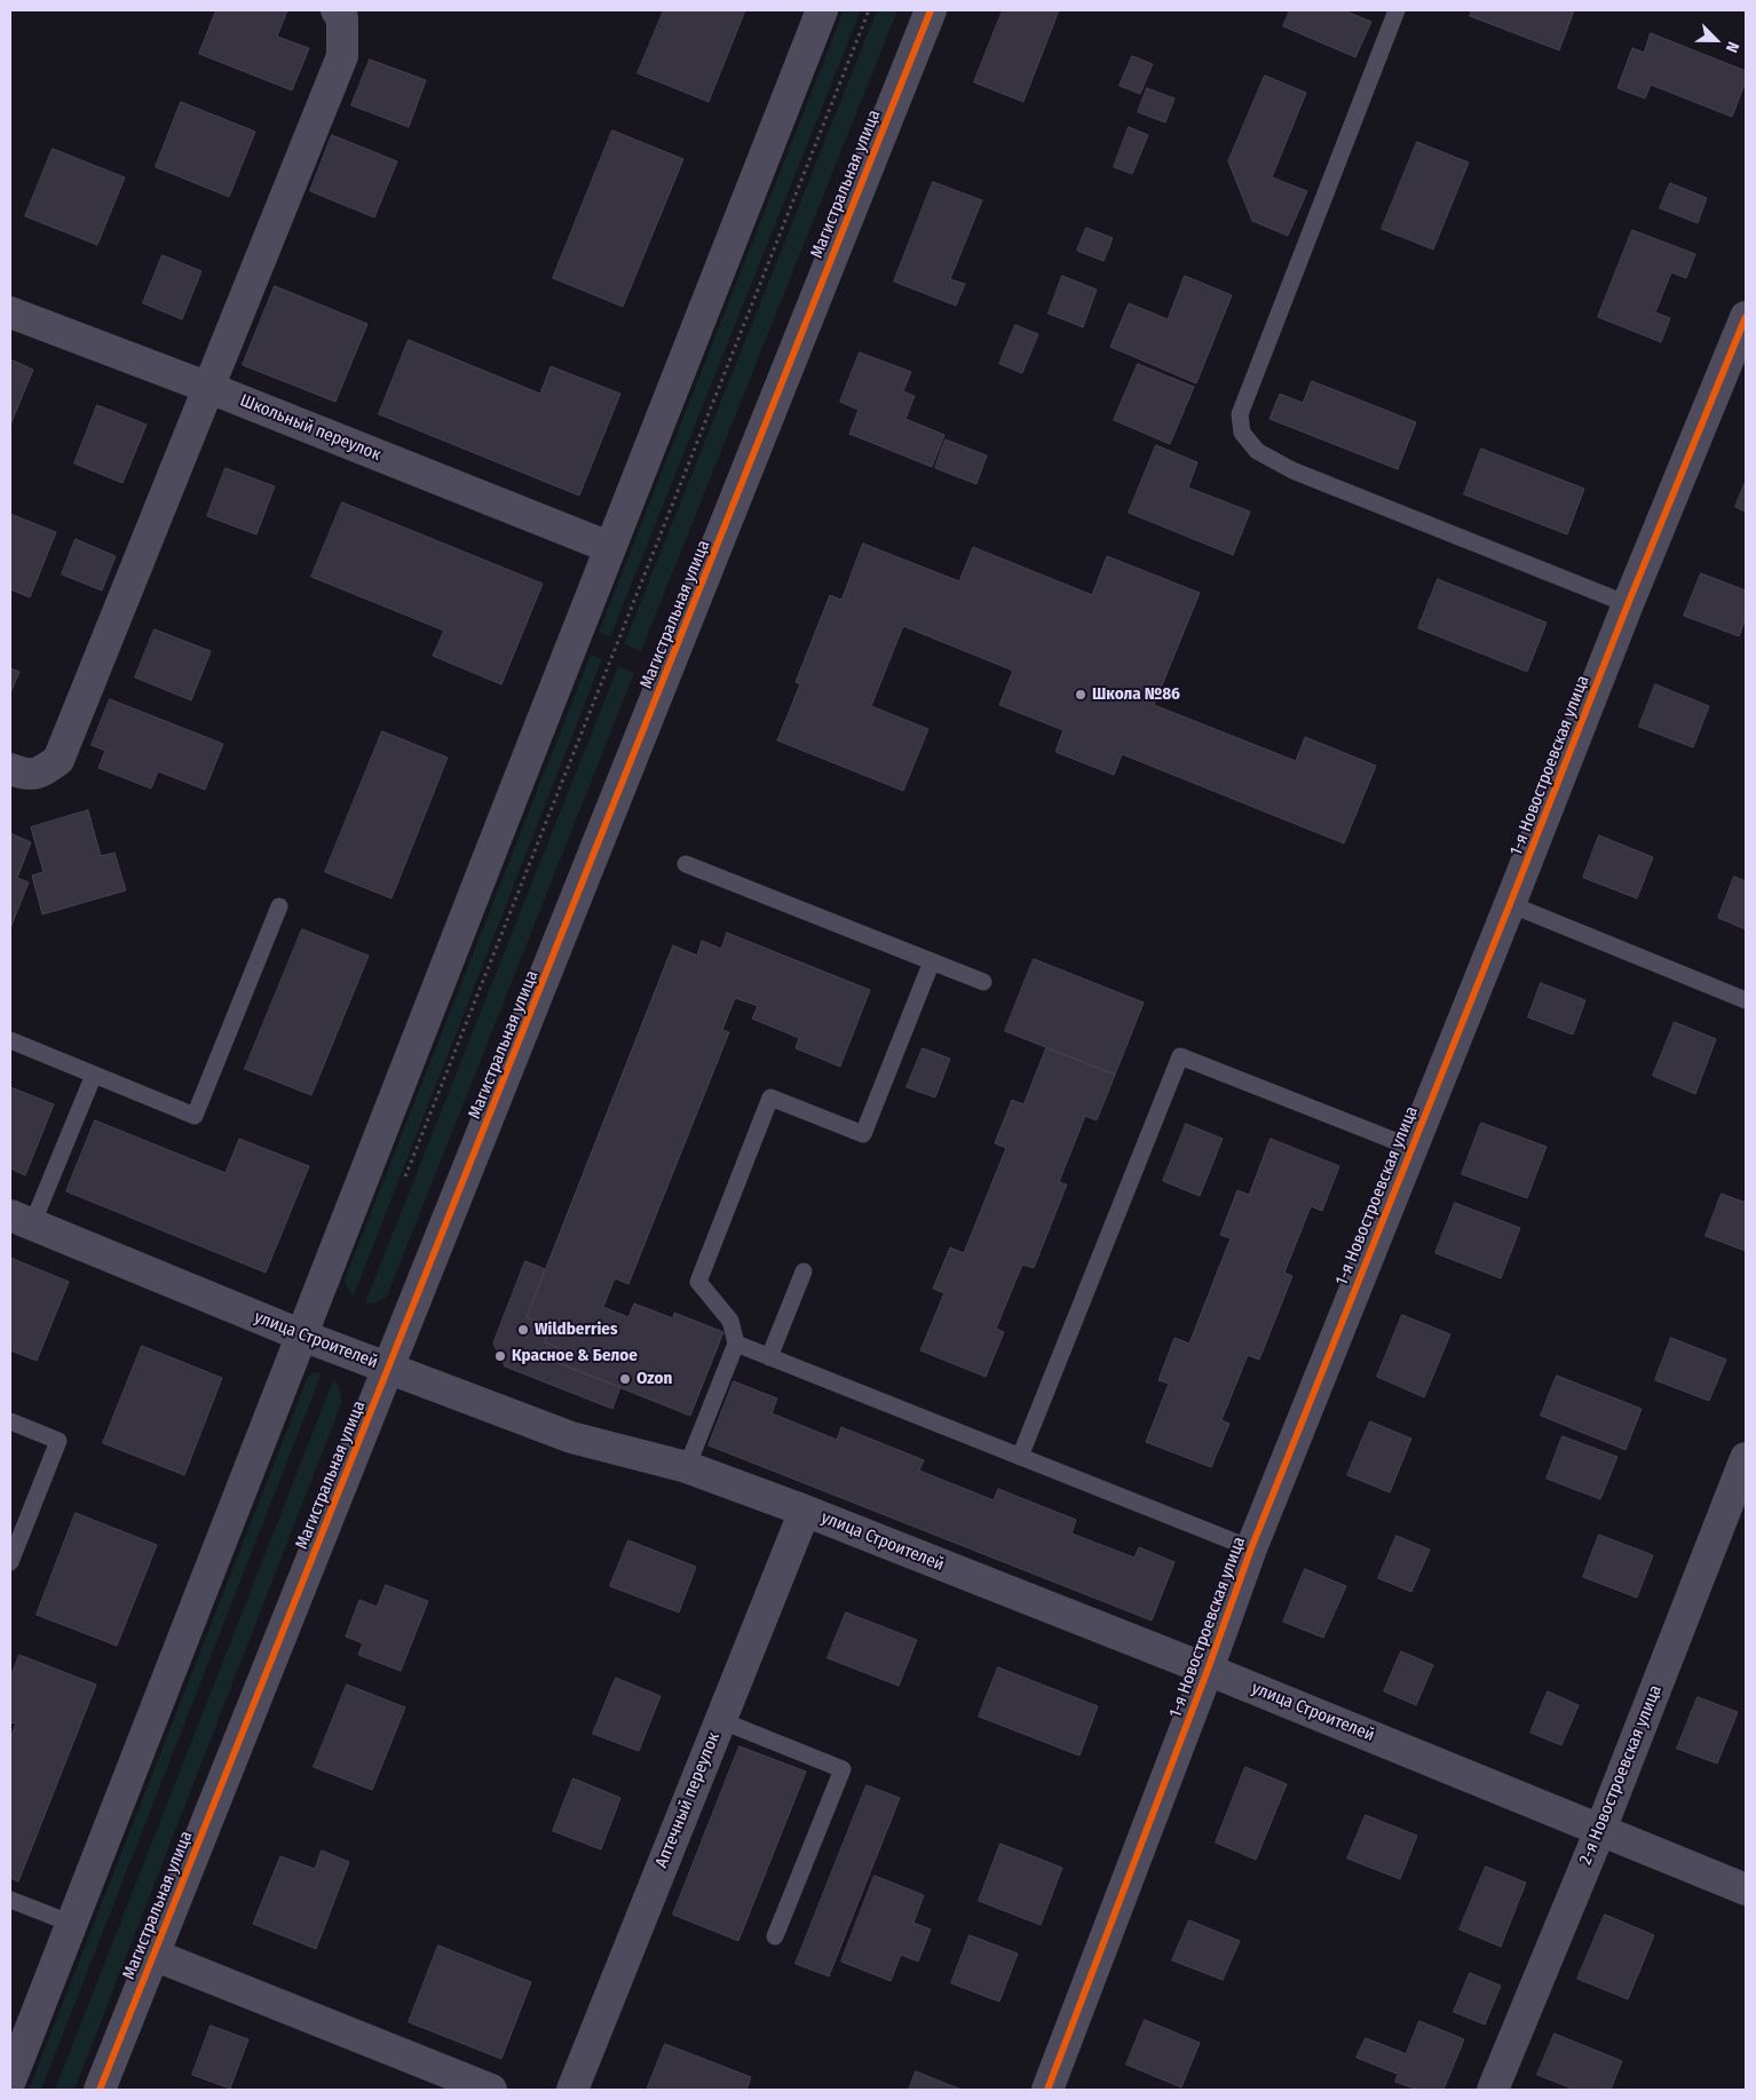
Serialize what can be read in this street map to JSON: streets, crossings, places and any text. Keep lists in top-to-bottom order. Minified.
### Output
{"streets":{"street":["Магистральная улица","Школьный переулок","1-я Новостроевская улица","улица Строителей","2-я Новостроевская улица","Аптечный переулок"]},"crossings":[["Магистральная улица","улица Строителей"],["1-я Новостроевская улица","улица Строителей"],["улица Строителей","2-я Новостроевская улица"],["улица Строителей","Аптечный переулок"]],"places":["Школа №86","Wildberries","Красное & Белое","Ozon"],"north":"bottom right"}
